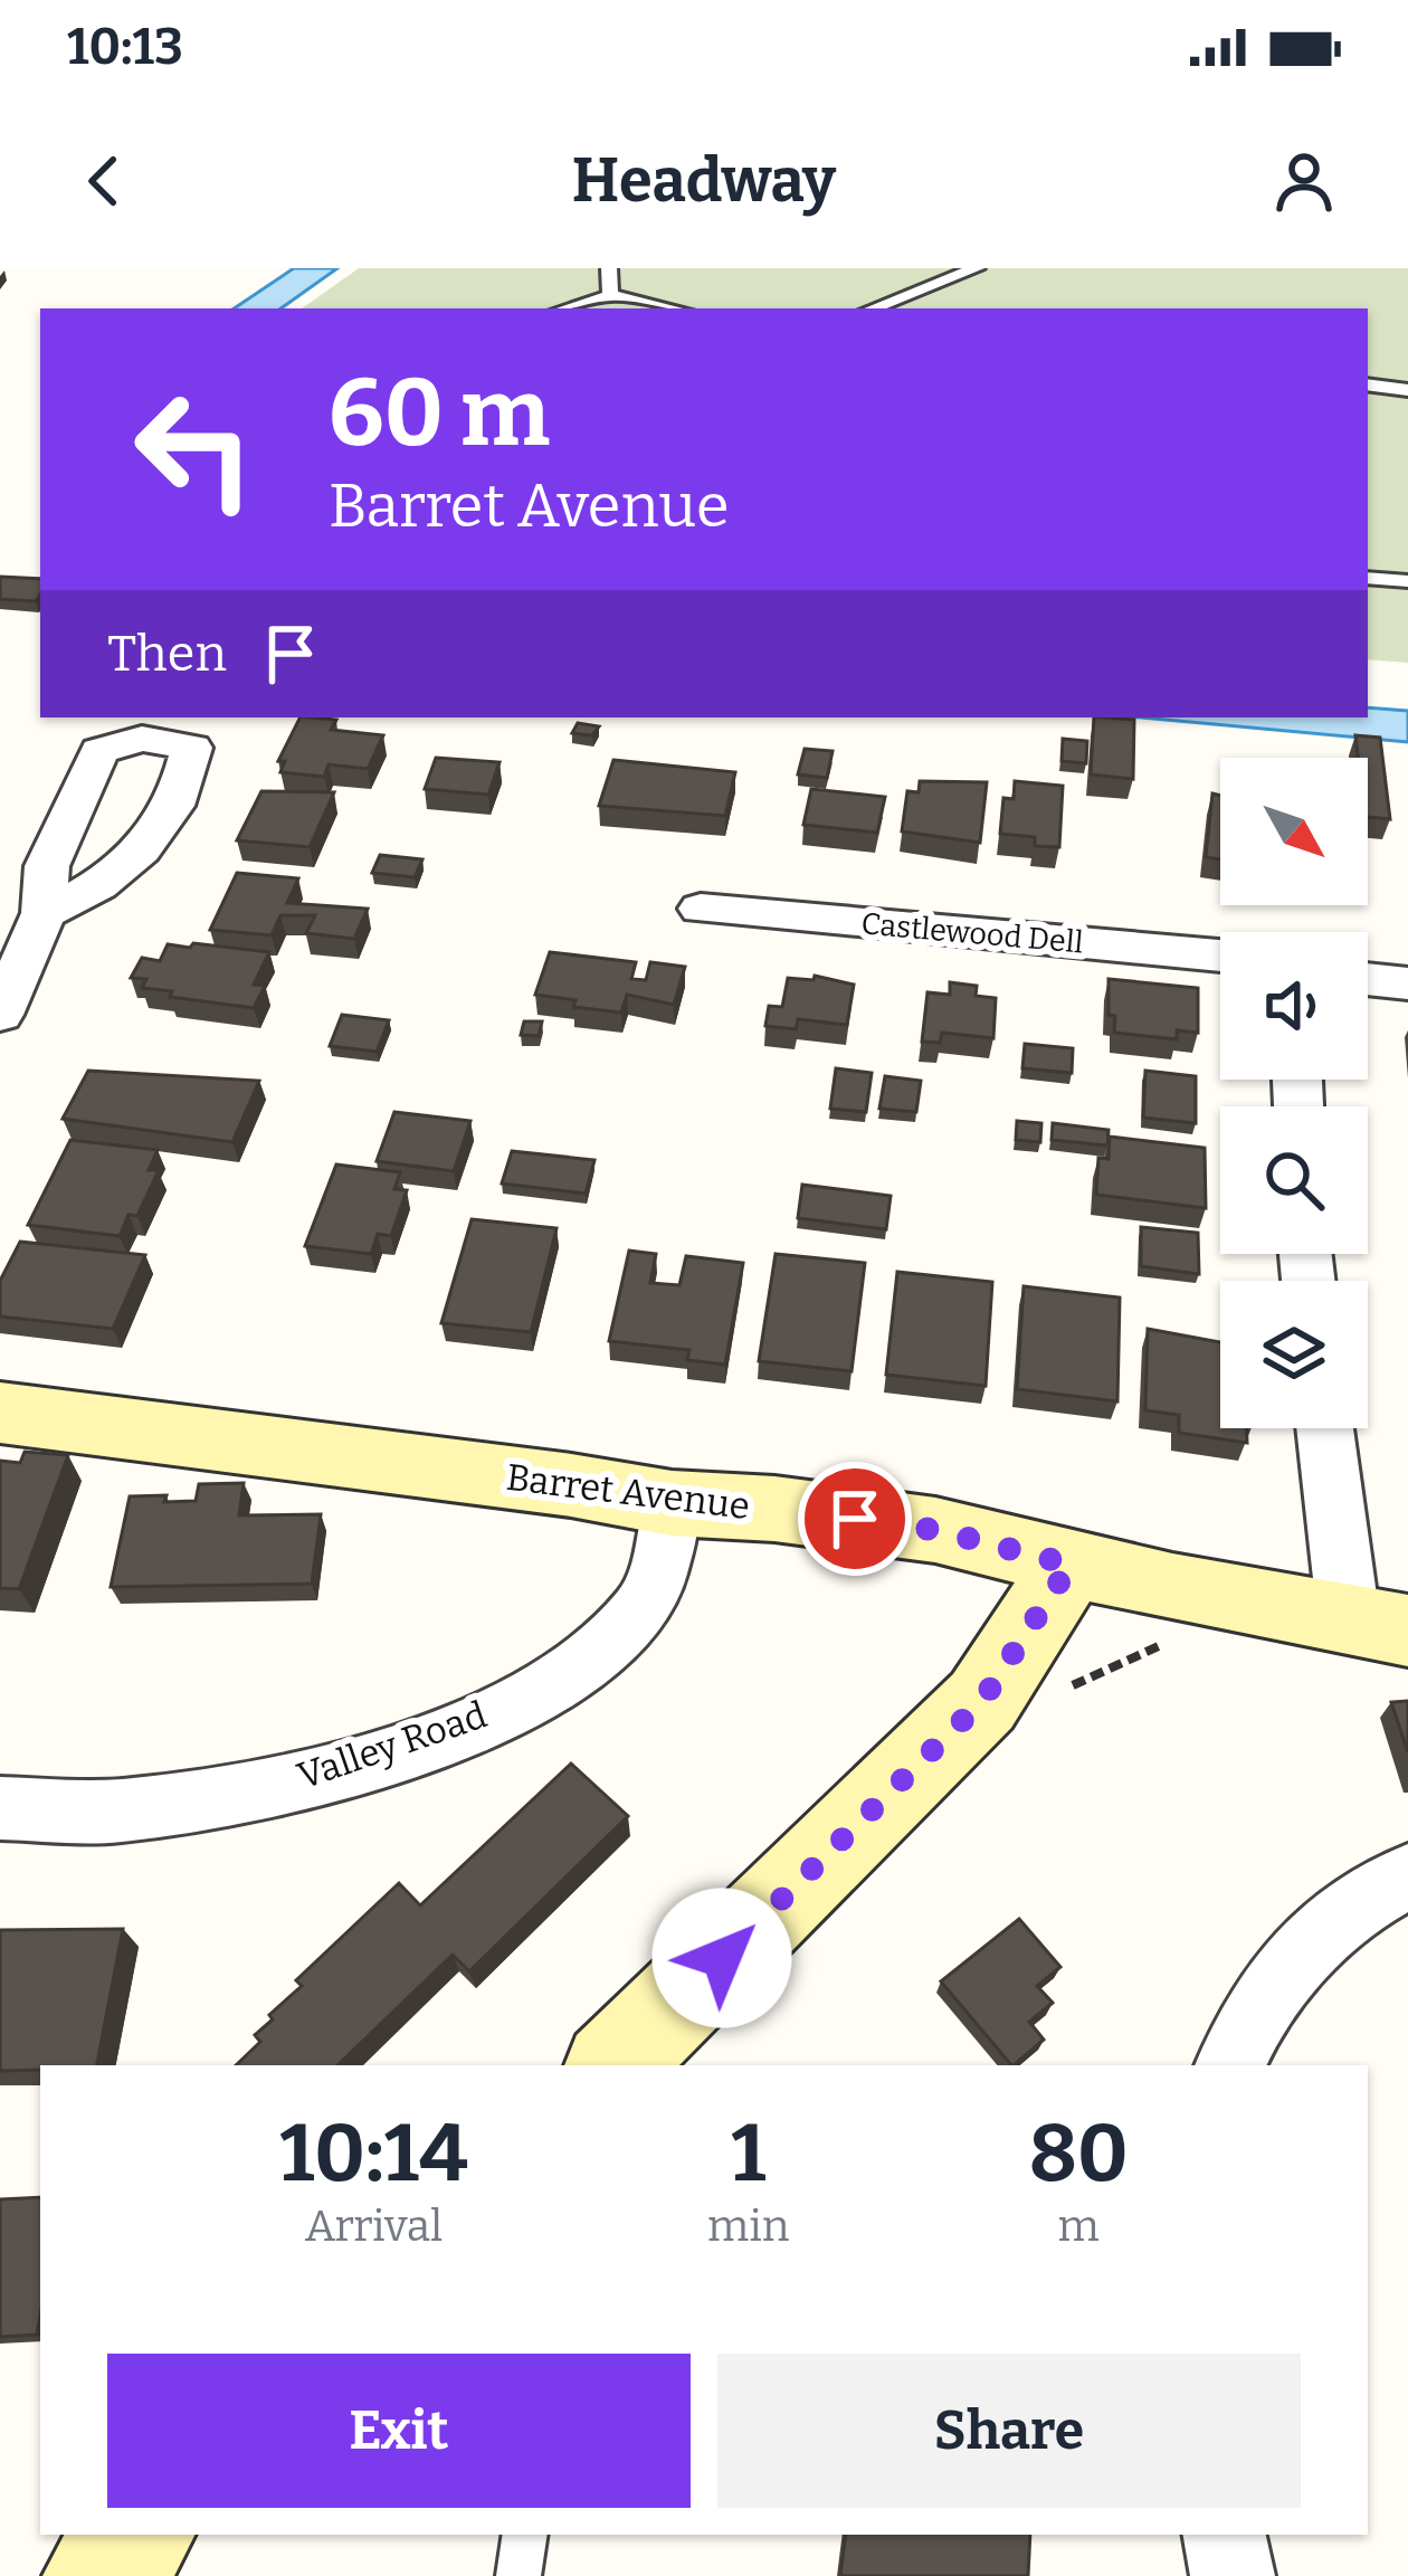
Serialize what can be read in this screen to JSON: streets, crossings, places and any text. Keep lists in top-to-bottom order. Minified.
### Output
{"streets":{"street":["Castlewood Dell","Barret Avenue","Valley Road"]},"crossings":[["Barret Avenue","Valley Road"]],"north":"bottom right","page":{"status":"10:13","header":"Headway","turn":["60 m","Barret Avenue"],"then":"Then","eta":["10:14","Arrival","1","min","80","m"],"buttons":["Exit","Share"]}}
